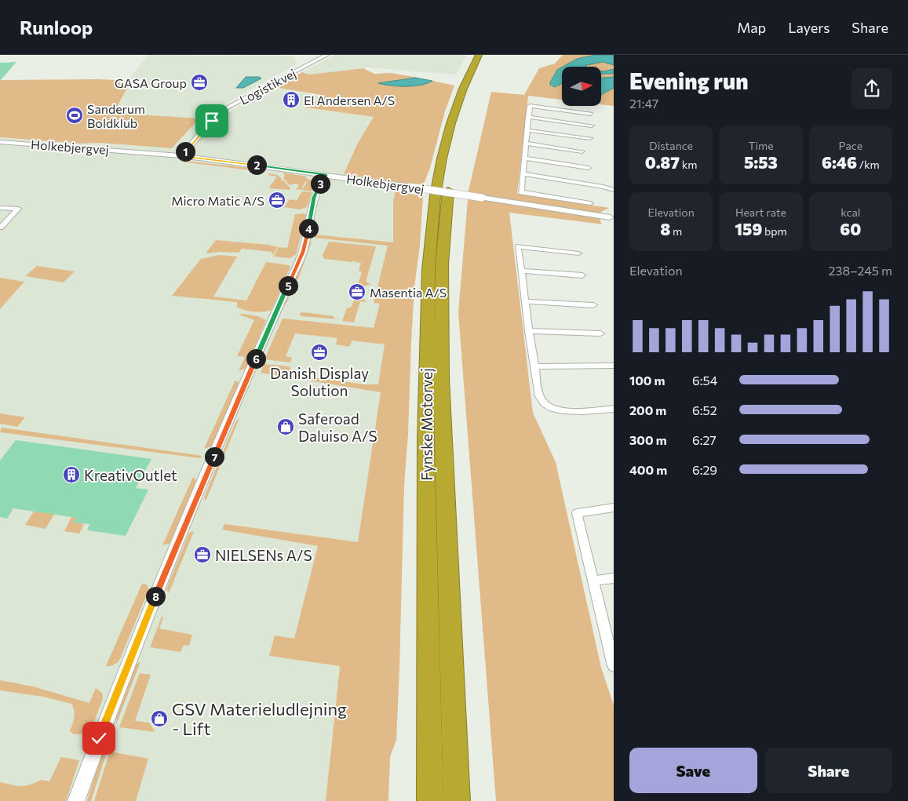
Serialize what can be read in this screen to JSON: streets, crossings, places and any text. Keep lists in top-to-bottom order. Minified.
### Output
{"streets":{"highway":["Fynske Motorvej"],"street":["Logistikvej","Holkebjergvej"]},"crossings":[["Logistikvej","Holkebjergvej"]],"places":{"office":["GASA Group","Micro Matic A/S","Masentia A/S","Danish Display Solution","NIELSENs A/S"],"building":["El Andersen A/S","KreativOutlet"],"sports":["Sanderum Boldklub"],"shop":["Saferoad Daluiso A/S","GSV Materieludlejning - Lift"]},"north":"right","page":{"header":"Runloop","nav":["Map","Layers","Share"],"heading":["Evening run","21:47"],"stats":[["Distance","0.87 km"],["Time","5:53"],["Pace","6:46 /km"],["Elevation","8 m"],["Heart rate","159 bpm"],["kcal","60"]],"pins":["1","2","3","4","5","6","7","8"],"chart":["Elevation","238–245 m"],"list":[{"name":"100 m","note":"6:54"},{"name":"200 m","note":"6:52"},{"name":"300 m","note":"6:27"},{"name":"400 m","note":"6:29"}],"buttons":["Save","Share"]}}
